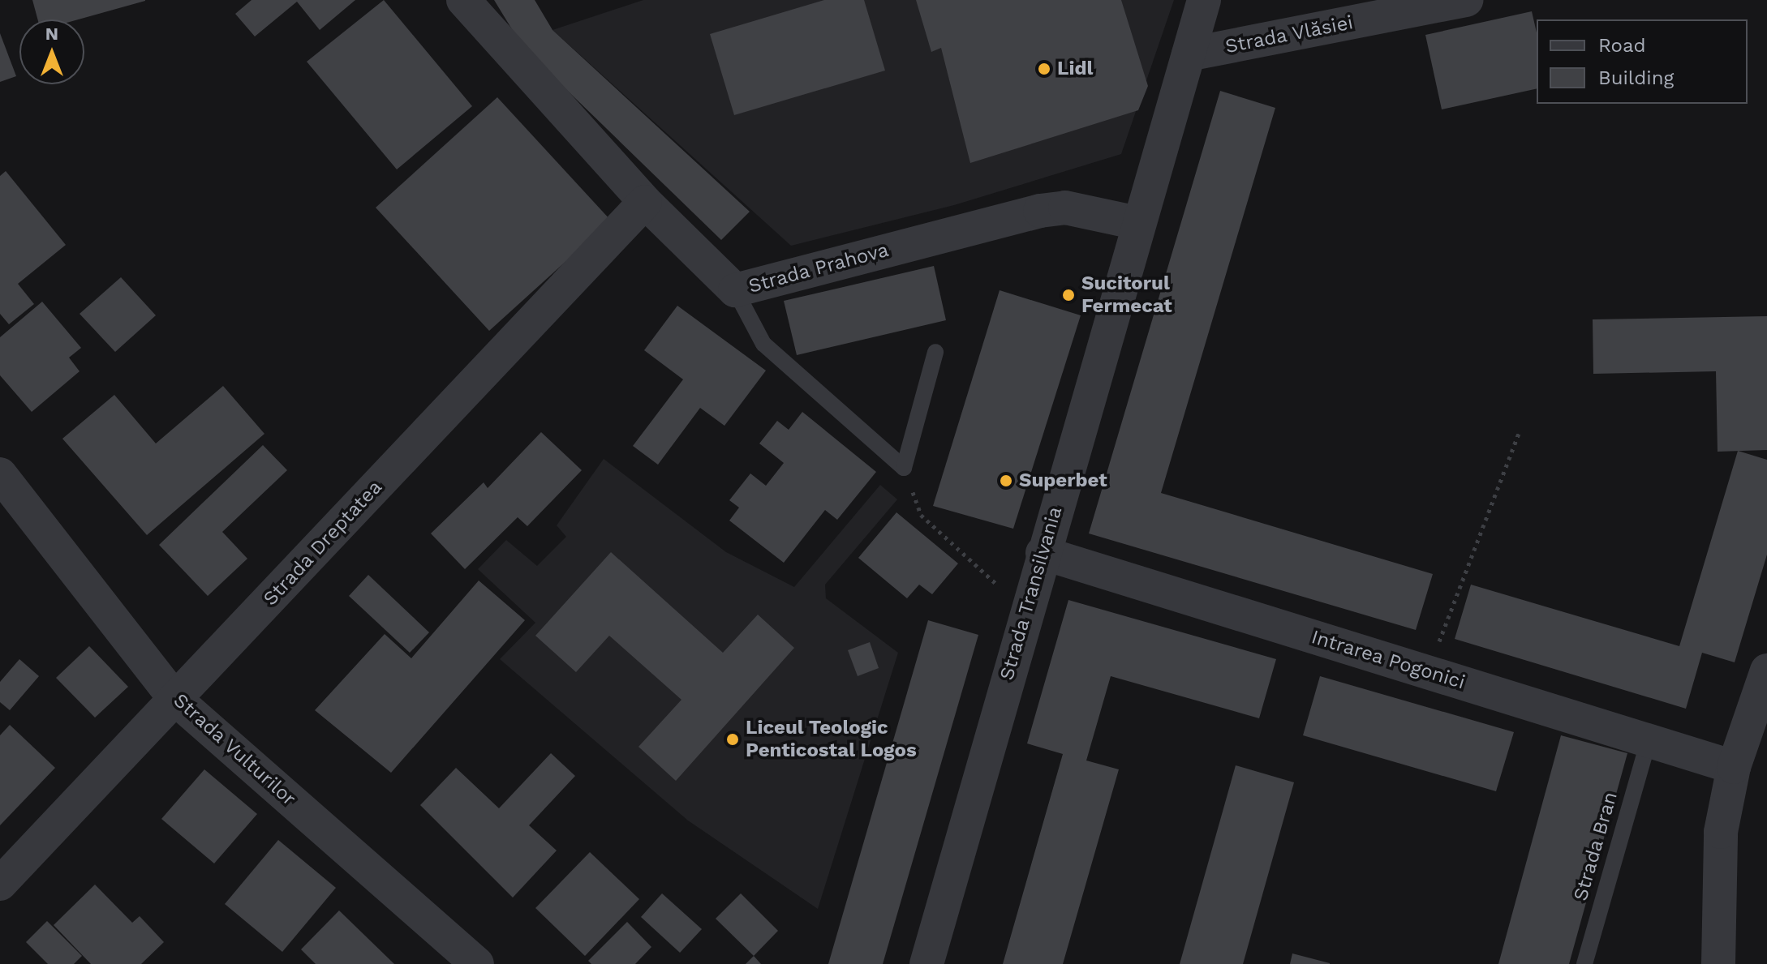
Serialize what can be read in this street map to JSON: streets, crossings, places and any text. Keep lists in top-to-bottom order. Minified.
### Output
{"streets":{"street":["Strada Vlăsiei","Strada Prahova","Strada Dreptatea","Strada Transilvania","Intrarea Pogonici","Strada Vulturilor"],"lane":["Strada Bran"]},"crossings":[["Strada Vlăsiei","Strada Transilvania"],["Strada Prahova","Strada Dreptatea"],["Strada Prahova","Strada Transilvania"],["Strada Dreptatea","Strada Vulturilor"],["Strada Transilvania","Intrarea Pogonici"],["Intrarea Pogonici","Strada Bran"]],"places":["Lidl","Sucitorul Fermecat","Superbet","Liceul Teologic Penticostal Logos"],"legend":["Road","Building"],"north":"top"}
